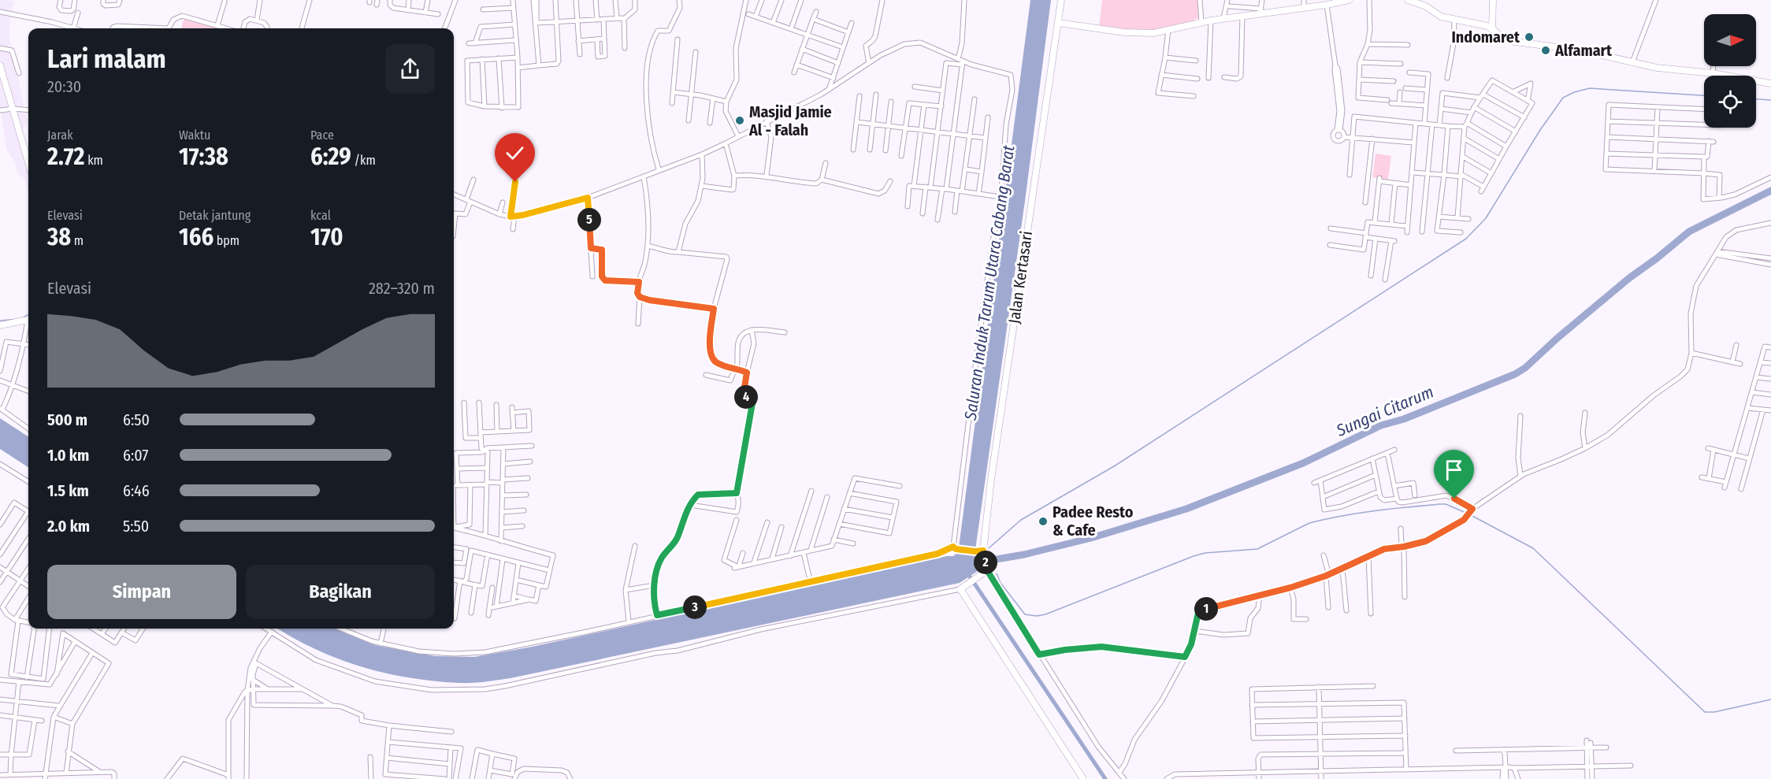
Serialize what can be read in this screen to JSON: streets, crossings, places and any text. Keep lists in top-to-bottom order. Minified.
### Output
{"streets":{"street":["Jalan Kertasari"]},"water":["Saluran Induk Tarum Utara Cabang Barat","Sungai Citarum"],"places":["Indomaret","Alfamart","Masjid Jamie Al - Falah","Padee Resto & Cafe"],"north":"right","page":{"heading":["Lari malam","20:30"],"stats":[["Jarak","2.72 km"],["Waktu","17:38"],["Pace","6:29 /km"],["Elevasi","38 m"],["Detak jantung","166 bpm"],["kcal","170"]],"pins":["5","4","2","3","1"],"chart":["Elevasi","282–320 m"],"list":[{"name":"500 m","note":"6:50"},{"name":"1.0 km","note":"6:07"},{"name":"1.5 km","note":"6:46"},{"name":"2.0 km","note":"5:50"}],"buttons":["Simpan","Bagikan"]}}
